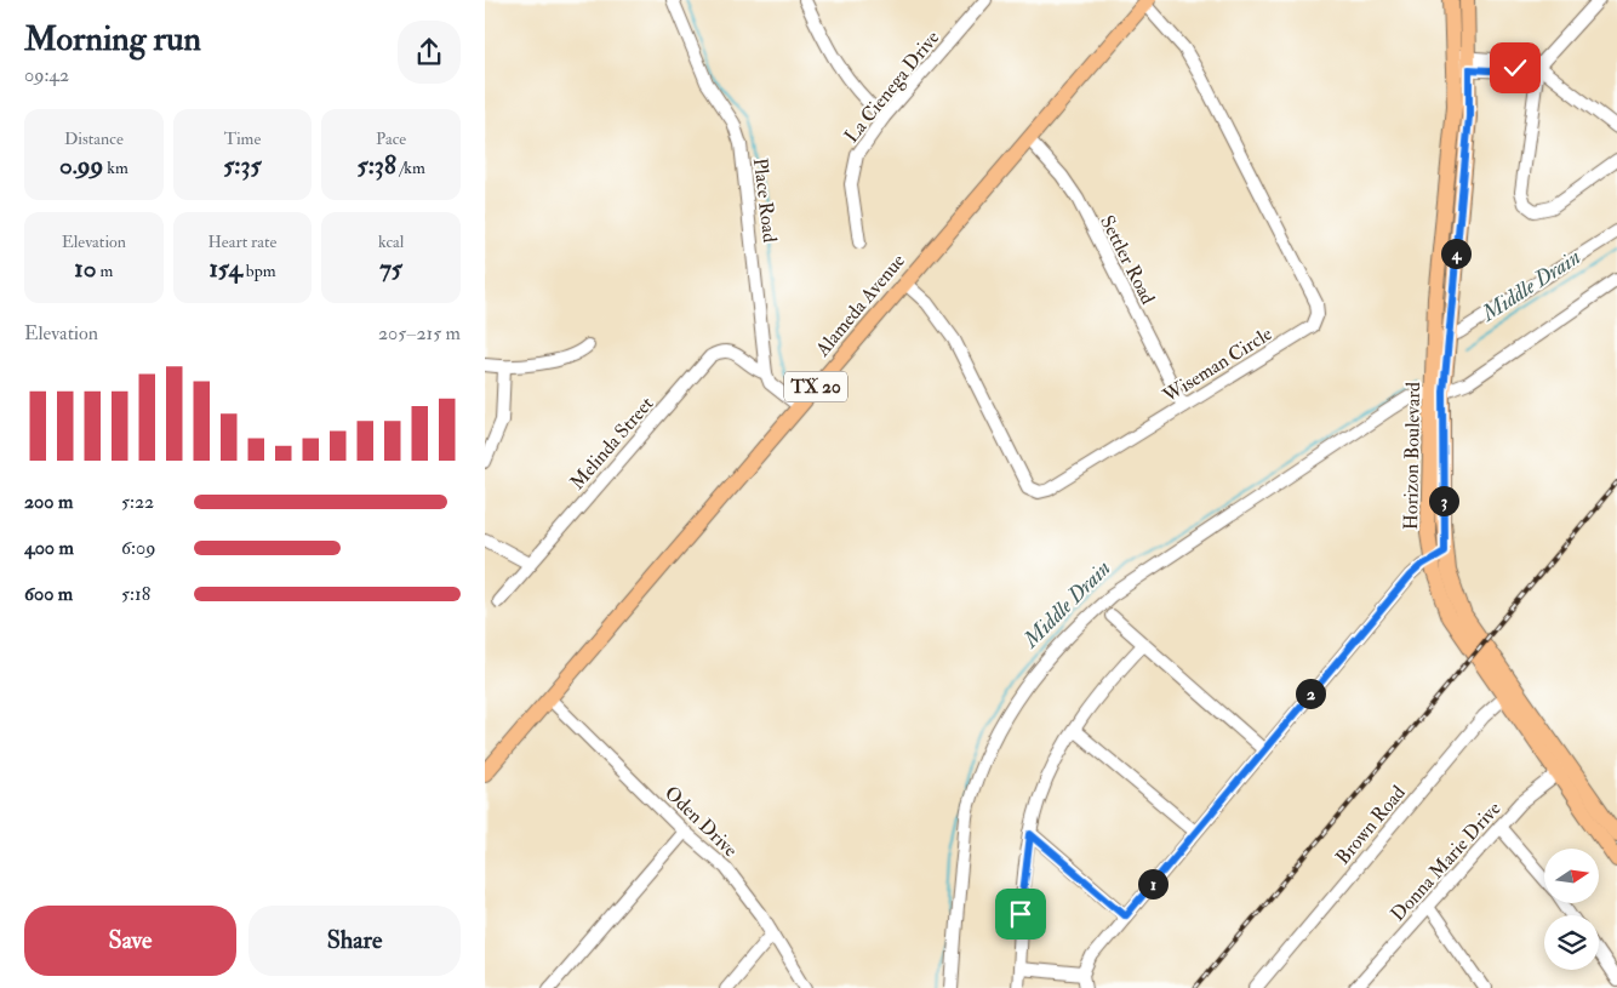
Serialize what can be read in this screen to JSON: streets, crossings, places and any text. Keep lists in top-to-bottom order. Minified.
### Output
{"streets":{"main road":["Alameda Avenue","TX 20","Horizon Boulevard"],"street":["La Cienega Drive","Place Road","Settler Road","Wiseman Circle","Melinda Street","Oden Drive","Brown Road","Donna Marie Drive"]},"crossings":[["Place Road","Melinda Street"],["Settler Road","Alameda Avenue"],["Settler Road","Wiseman Circle"],["Alameda Avenue","Wiseman Circle"],["Alameda Avenue","Oden Drive"],["Horizon Boulevard","Brown Road"],["Horizon Boulevard","Donna Marie Drive"]],"water":["Middle Drain"],"north":"right","page":{"heading":["Morning run","09:42"],"stats":[["Distance","0.99 km"],["Time","5:35"],["Pace","5:38 /km"],["Elevation","10 m"],["Heart rate","154 bpm"],["kcal","75"]],"pins":["4","3","2","1"],"chart":["Elevation","205–215 m"],"list":[{"name":"200 m","note":"5:22"},{"name":"400 m","note":"6:09"},{"name":"600 m","note":"5:18"}],"buttons":["Save","Share"]}}
